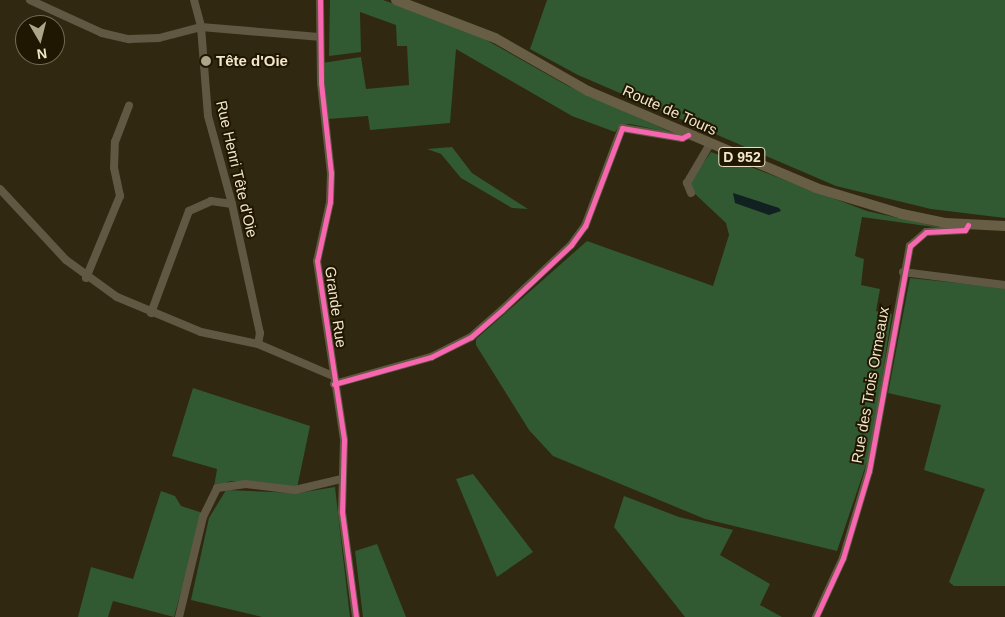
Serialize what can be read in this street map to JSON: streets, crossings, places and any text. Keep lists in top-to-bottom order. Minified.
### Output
{"streets":{"main road":["Route de Tours","D 952"],"street":["Rue Henri Tête d'Oie","Grande Rue","Rue des Trois Ormeaux"]},"crossings":[["Route de Tours","Rue des Trois Ormeaux"]],"places":["Tête d'Oie"],"north":"bottom"}
